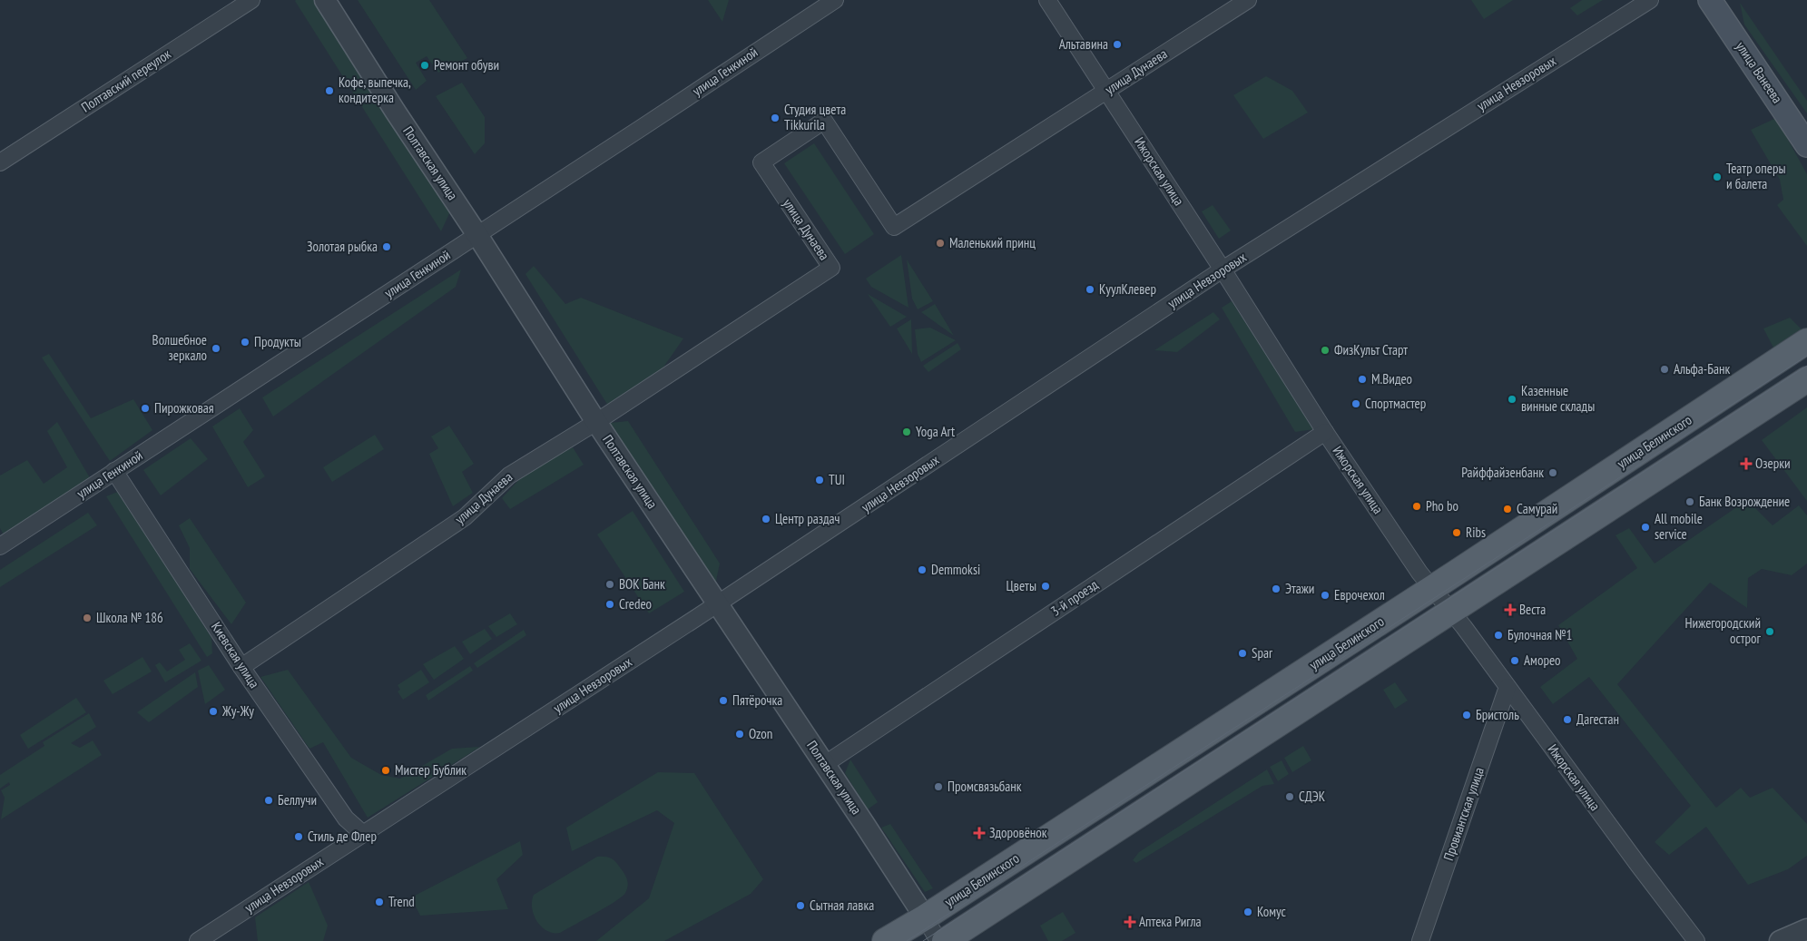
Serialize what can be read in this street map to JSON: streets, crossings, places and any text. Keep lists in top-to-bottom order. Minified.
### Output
{"streets":{"main road":["улица Ванеева","улица Белинского"],"street":["улица Генкиной","улица Дунаева","Полтавский переулок","улица Невзоровых","Полтавская улица","Ижорская улица","3-й проезд","Киевская улица","Провиантская улица"]},"crossings":[["улица Генкиной","Полтавская улица"],["улица Генкиной","Киевская улица"],["улица Дунаева","Полтавская улица"],["улица Дунаева","Ижорская улица"],["улица Дунаева","Киевская улица"],["улица Невзоровых","Полтавская улица"],["улица Невзоровых","Ижорская улица"],["улица Невзоровых","Киевская улица"],["Полтавская улица","улица Белинского"],["Полтавская улица","3-й проезд"],["Ижорская улица","улица Белинского"],["Ижорская улица","3-й проезд"],["Ижорская улица","Провиантская улица"]],"places":{"other":["Альтавина","Ремонт обуви","Кофе, выпечка, кондитерка","Студия цвета Tikkurila","Театр оперы и балета","Маленький принц","Золотая рыбка","КуулКлевер","Продукты","Волшебное зеркало","ФизКульт Старт","Альфа-Банк","М.Видео","Казенные винные склады","Спортмастер","Пирожковая","Yoga Art","Райффайзенбанк","TUI","Банк Возрождение","Pho bo","Самурай","Центр раздач","All mobile service","Ribs","Demmoksi","ВОК Банк","Цветы","Этажи","Еврочехол","Credeo","Школа № 186","Нижегородский острог","Булочная №1","Spar","Аморео","Пятёрочка","Жу-Жу","Бристоль","Дагестан","Ozon","Мистер Бублик","Промсвязьбанк","СДЭК","Беллучи","Стиль де Флер","Trend","Сытная лавка","Комус"],"health":["Озерки","Веста","Здоровёнок","Аптека Ригла"]}}
